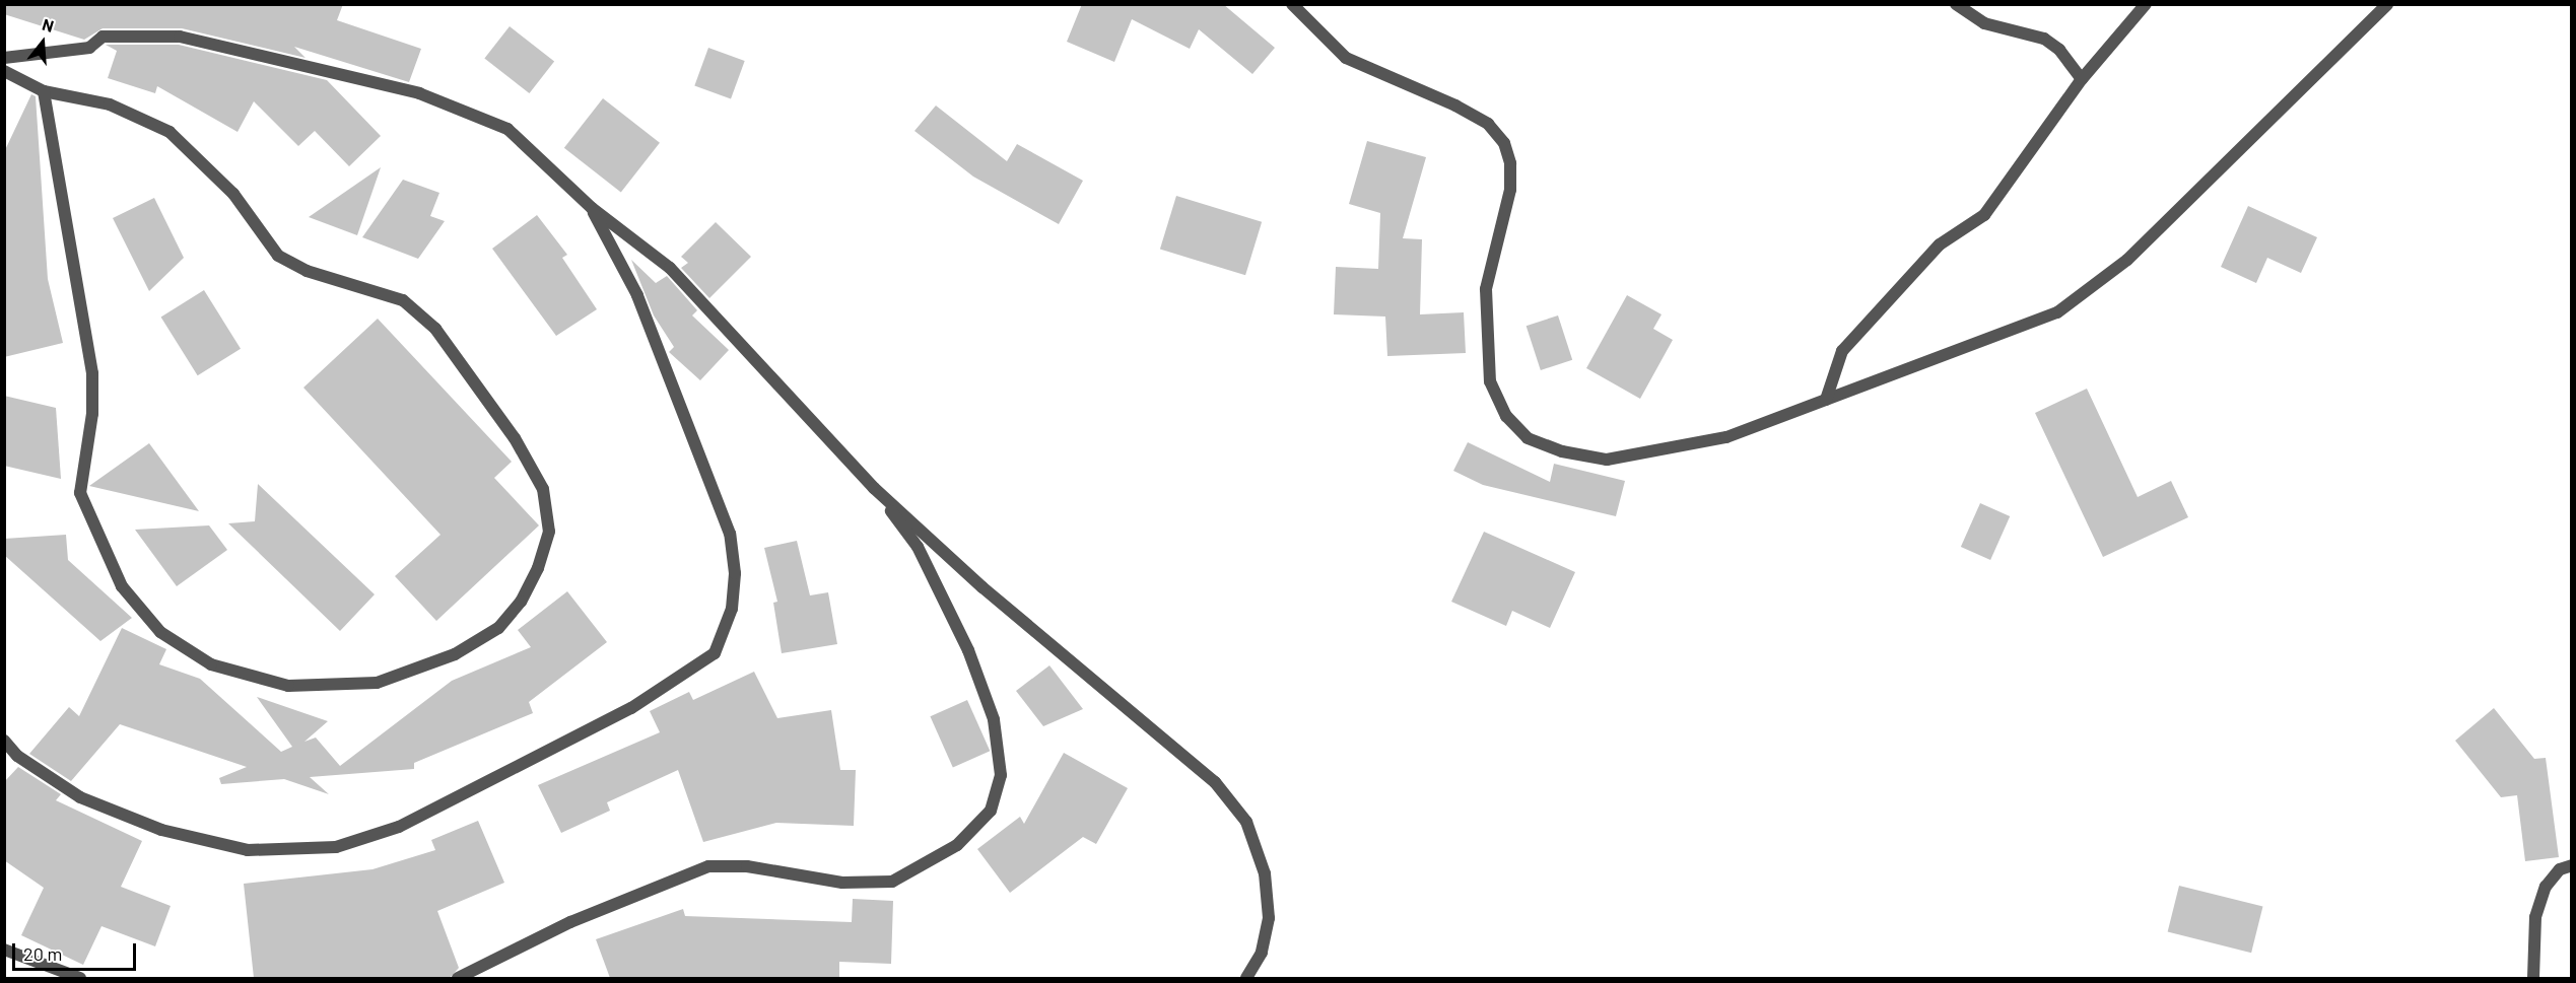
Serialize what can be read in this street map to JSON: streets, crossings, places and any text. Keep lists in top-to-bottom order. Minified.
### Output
{"scale_bar":"20 m","north":"top"}
